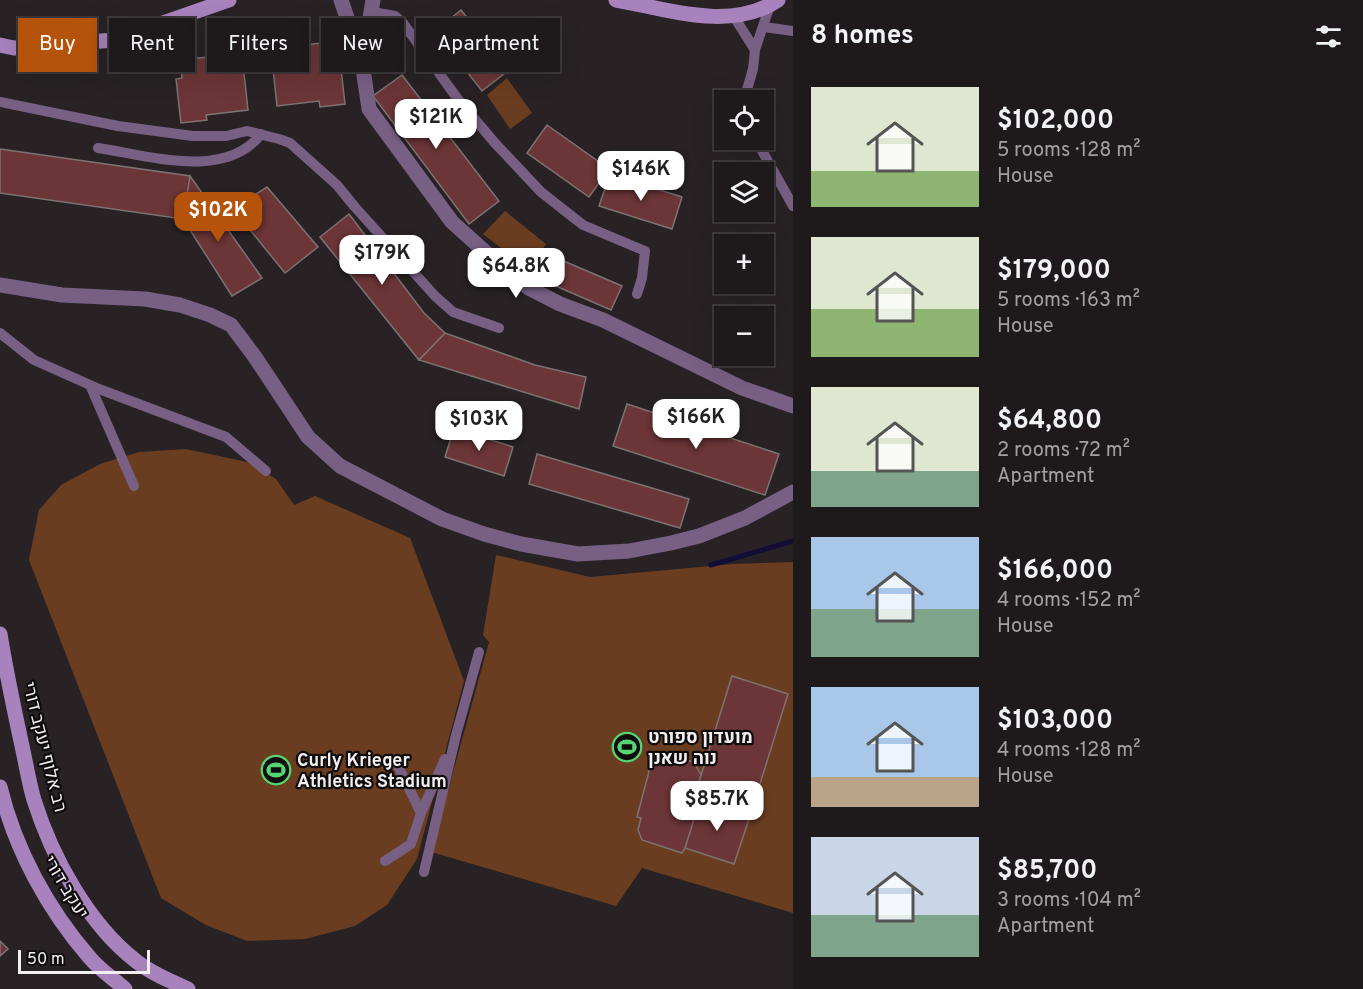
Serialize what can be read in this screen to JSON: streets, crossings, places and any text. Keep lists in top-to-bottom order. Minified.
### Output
{"streets":{"main road":["רב אלוף יעקב דורי","יעקב דורי"]},"places":{"sports":["מועדון ספורט נוה שאנן","Curly Krieger Athletics Stadium"]},"scale_bar":"50 m","page":{"heading":"8 homes","chip":["Buy","Rent","Filters","New","Apartment"],"list":[{"name":"$102,000","note":"5 rooms · 128 m² · House"},{"name":"$179,000","note":"5 rooms · 163 m² · House"},{"name":"$64,800","note":"2 rooms · 72 m² · Apartment"},{"name":"$166,000","note":"4 rooms · 152 m² · House"},{"name":"$103,000","note":"4 rooms · 128 m² · House"},{"name":"$85,700","note":"3 rooms · 104 m² · Apartment"}],"map_buttons":["+","−"],"price":["$121K","$146K","$102K","$179K","$64.8K","$166K","$103K","$85.7K"],"scale":"50 m"}}
